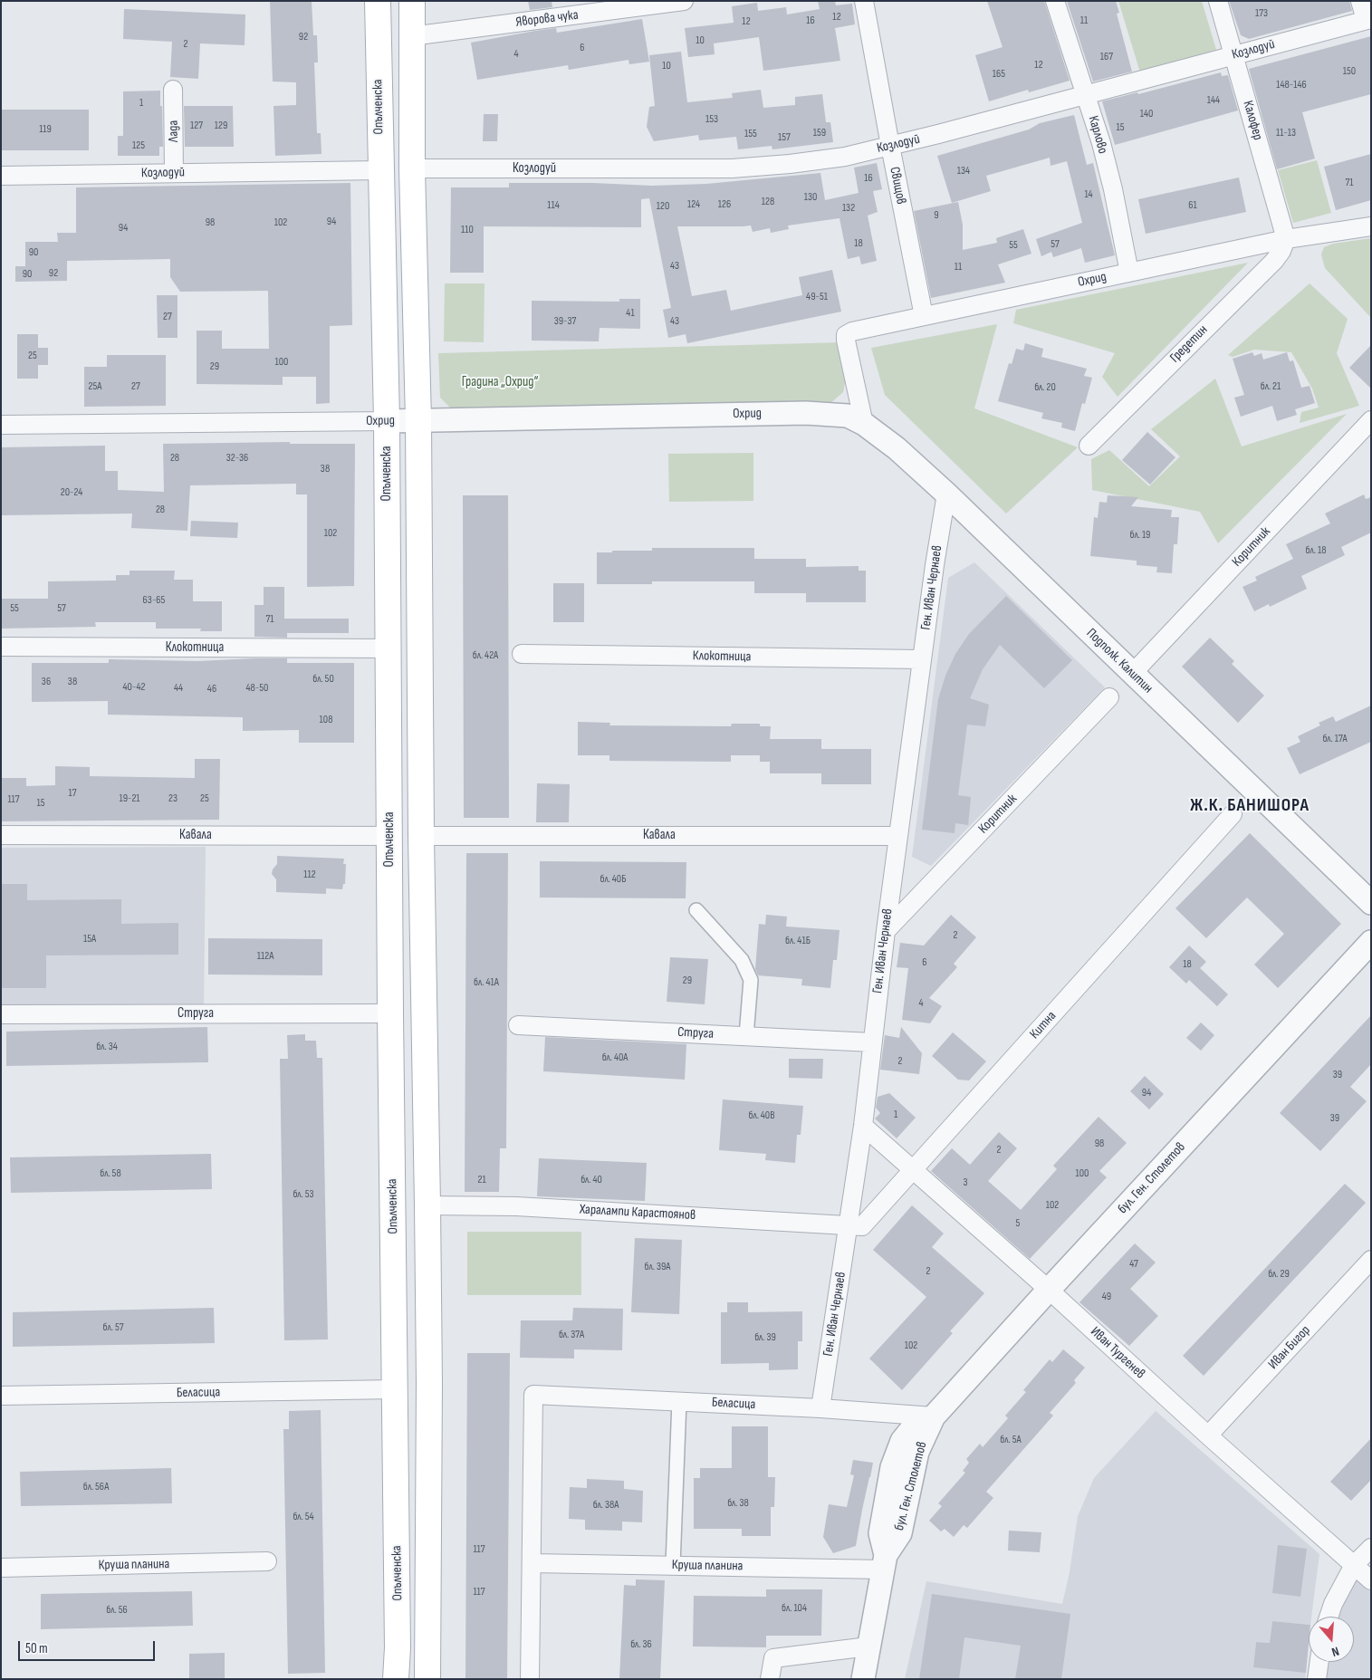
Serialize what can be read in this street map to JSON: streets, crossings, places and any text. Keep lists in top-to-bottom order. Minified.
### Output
{"streets":{"main road":["Опълченска"],"street":["Яворова чука","Козлодуй","Калофер","Лада","Карлово","Свищов","Охрид","Гредетин","Коритник","Ген. Иван Чернаев","Клокотница","Подполк. Калитин","Кавала","Струга","Китна","бул. Ген. Столетов","Харалампи Карастоянов","Иван Бигор","Иван Тургенев","Беласица","Круша планина"]},"crossings":[["Козлодуй","Опълченска"],["Козлодуй","Калофер"],["Козлодуй","Лада"],["Козлодуй","Карлово"],["Козлодуй","Свищов"],["Опълченска","Охрид"],["Опълченска","Клокотница"],["Опълченска","Кавала"],["Опълченска","Струга"],["Опълченска","Беласица"],["Калофер","Охрид"],["Калофер","Гредетин"],["Карлово","Охрид"],["Свищов","Охрид"],["Охрид","Гредетин"],["Охрид","Подполк. Калитин"],["Коритник","Ген. Иван Чернаев"],["Коритник","Подполк. Калитин"],["Ген. Иван Чернаев","Клокотница"],["Ген. Иван Чернаев","Подполк. Калитин"],["Ген. Иван Чернаев","Кавала"],["Ген. Иван Чернаев","Струга"],["Ген. Иван Чернаев","Китна"],["Ген. Иван Чернаев","Харалампи Карастоянов"],["Ген. Иван Чернаев","Иван Тургенев"],["Ген. Иван Чернаев","Беласица"],["Китна","Харалампи Карастоянов"],["Китна","Иван Тургенев"],["бул. Ген. Столетов","Иван Тургенев"],["бул. Ген. Столетов","Беласица"],["бул. Ген. Столетов","Круша планина"],["Иван Бигор","Иван Тургенев"],["Беласица","Круша планина"]],"districts":["Ж.К. БАНИШОРА"],"parks":["Градина „Охрид“"],"house_numbers":["173","12","16","11","12","92","10","2","6","4","167","12","10","150","165","148-146","144","1","140","153","127","129","15","119","159","11-13","155","157","125","134","16","71","14","130","128","124","126","114","61","120","132","9","94","98","102","94","110","18","57","55","90","43","11","92","90","49-51","41","27","39-37","43","25","100","29","25А","27","бл. 21","бл. 20","28","32-36","38","20-24","28","102","бл. 19","бл. 18","63-65","55","57","71","бл. 42А","бл. 50","36","38","40-42","44","48-50","46","108","бл. 17А","17","19-21","23","25","117","15","112","бл. 40Б","2","15А","бл. 41Б","112А","6","18","29","бл. 41А","4","бл. 34","бл. 40А","2","39","94","1","бл. 40В","39","98","2","бл. 58","100","21","бл. 40","3","бл. 53","102","5","47","бл. 39А","2","бл. 29","49","бл. 57","бл. 37А","бл. 39","102","бл. 5А","бл. 56А","бл. 38","бл. 38А","бл. 54","117","117","бл. 104","бл. 56","бл. 36"],"scale_bar":"50 m","north":"bottom"}
